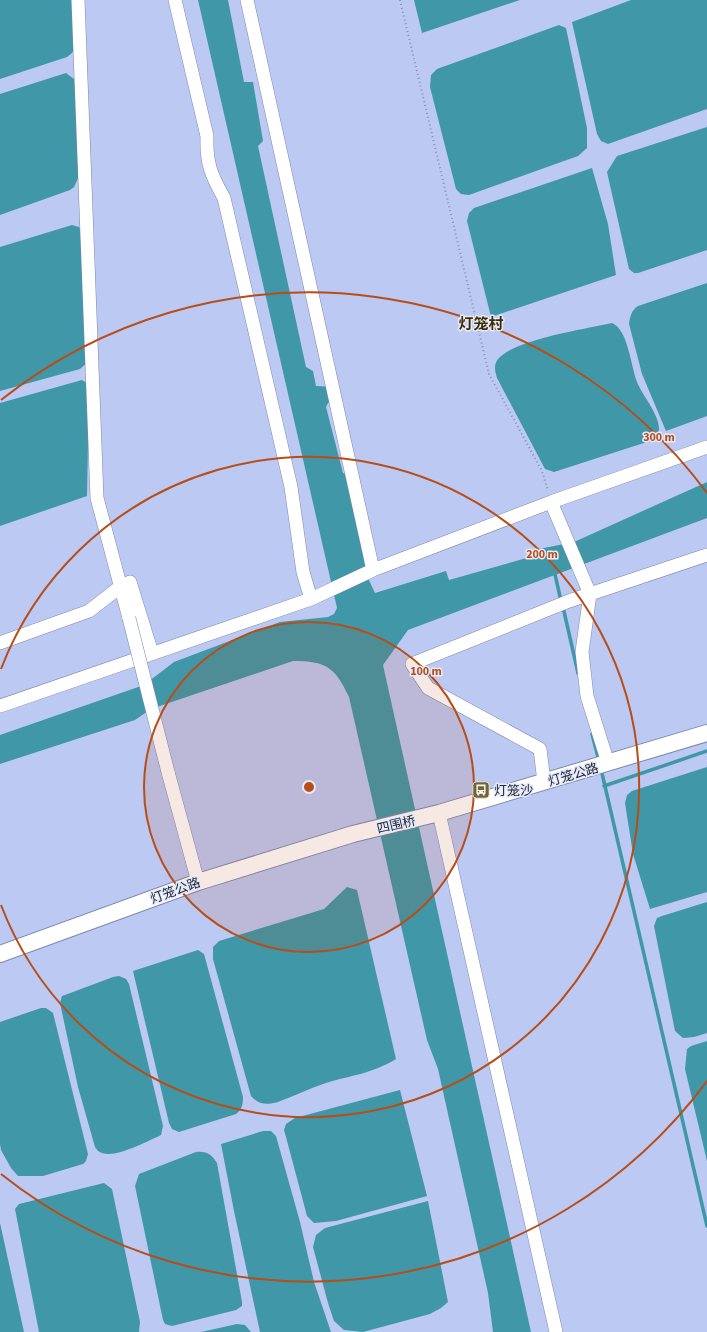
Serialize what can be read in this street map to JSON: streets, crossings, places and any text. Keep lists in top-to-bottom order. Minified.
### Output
{"streets":{"street":["灯笼公路","四围桥"]},"crossings":[["灯笼公路","四围桥"]],"districts":["灯笼村"],"places":{"bus stop":["灯笼沙"]},"rings":["300 m","200 m","100 m"]}
